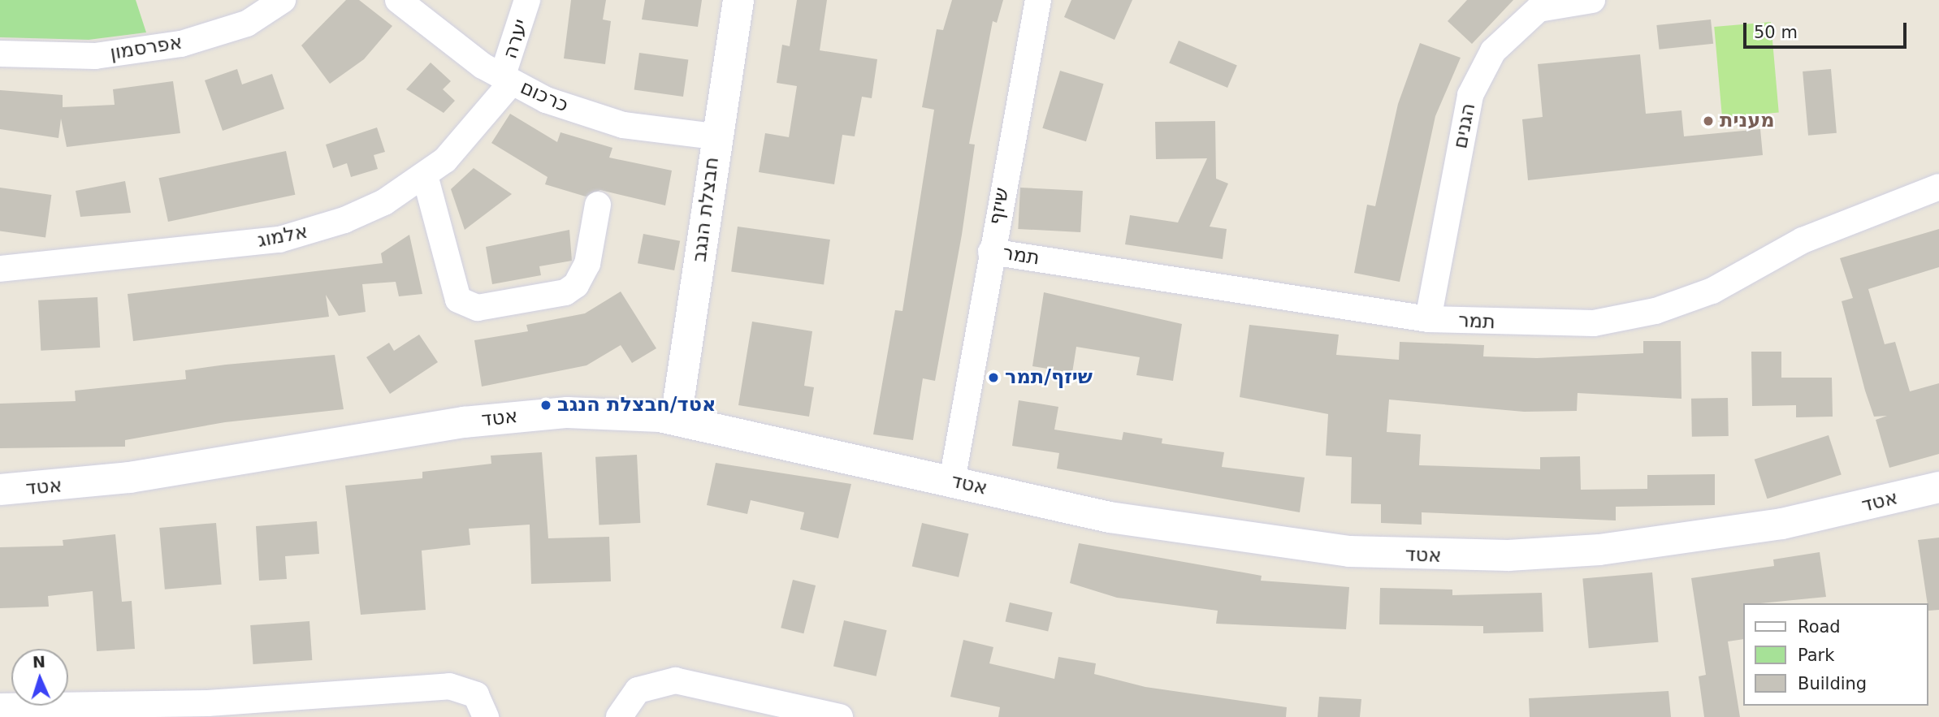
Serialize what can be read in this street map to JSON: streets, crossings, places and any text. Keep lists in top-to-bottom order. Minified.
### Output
{"streets":{"street":["יערה","אפרסמון","כרכום","הגנים","שיזף","חבצלת הנגב","אלמוג","תמר","אטד"]},"crossings":[["יערה","כרכום"],["יערה","אלמוג"],["כרכום","חבצלת הנגב"],["כרכום","אלמוג"],["הגנים","תמר"],["שיזף","תמר"],["שיזף","אטד"],["חבצלת הנגב","אטד"]],"places":["מענית","שיזף/תמר","אטד/חבצלת הנגב"],"legend":["Road","Park","Building"],"scale_bar":"50 m","north":"top"}
